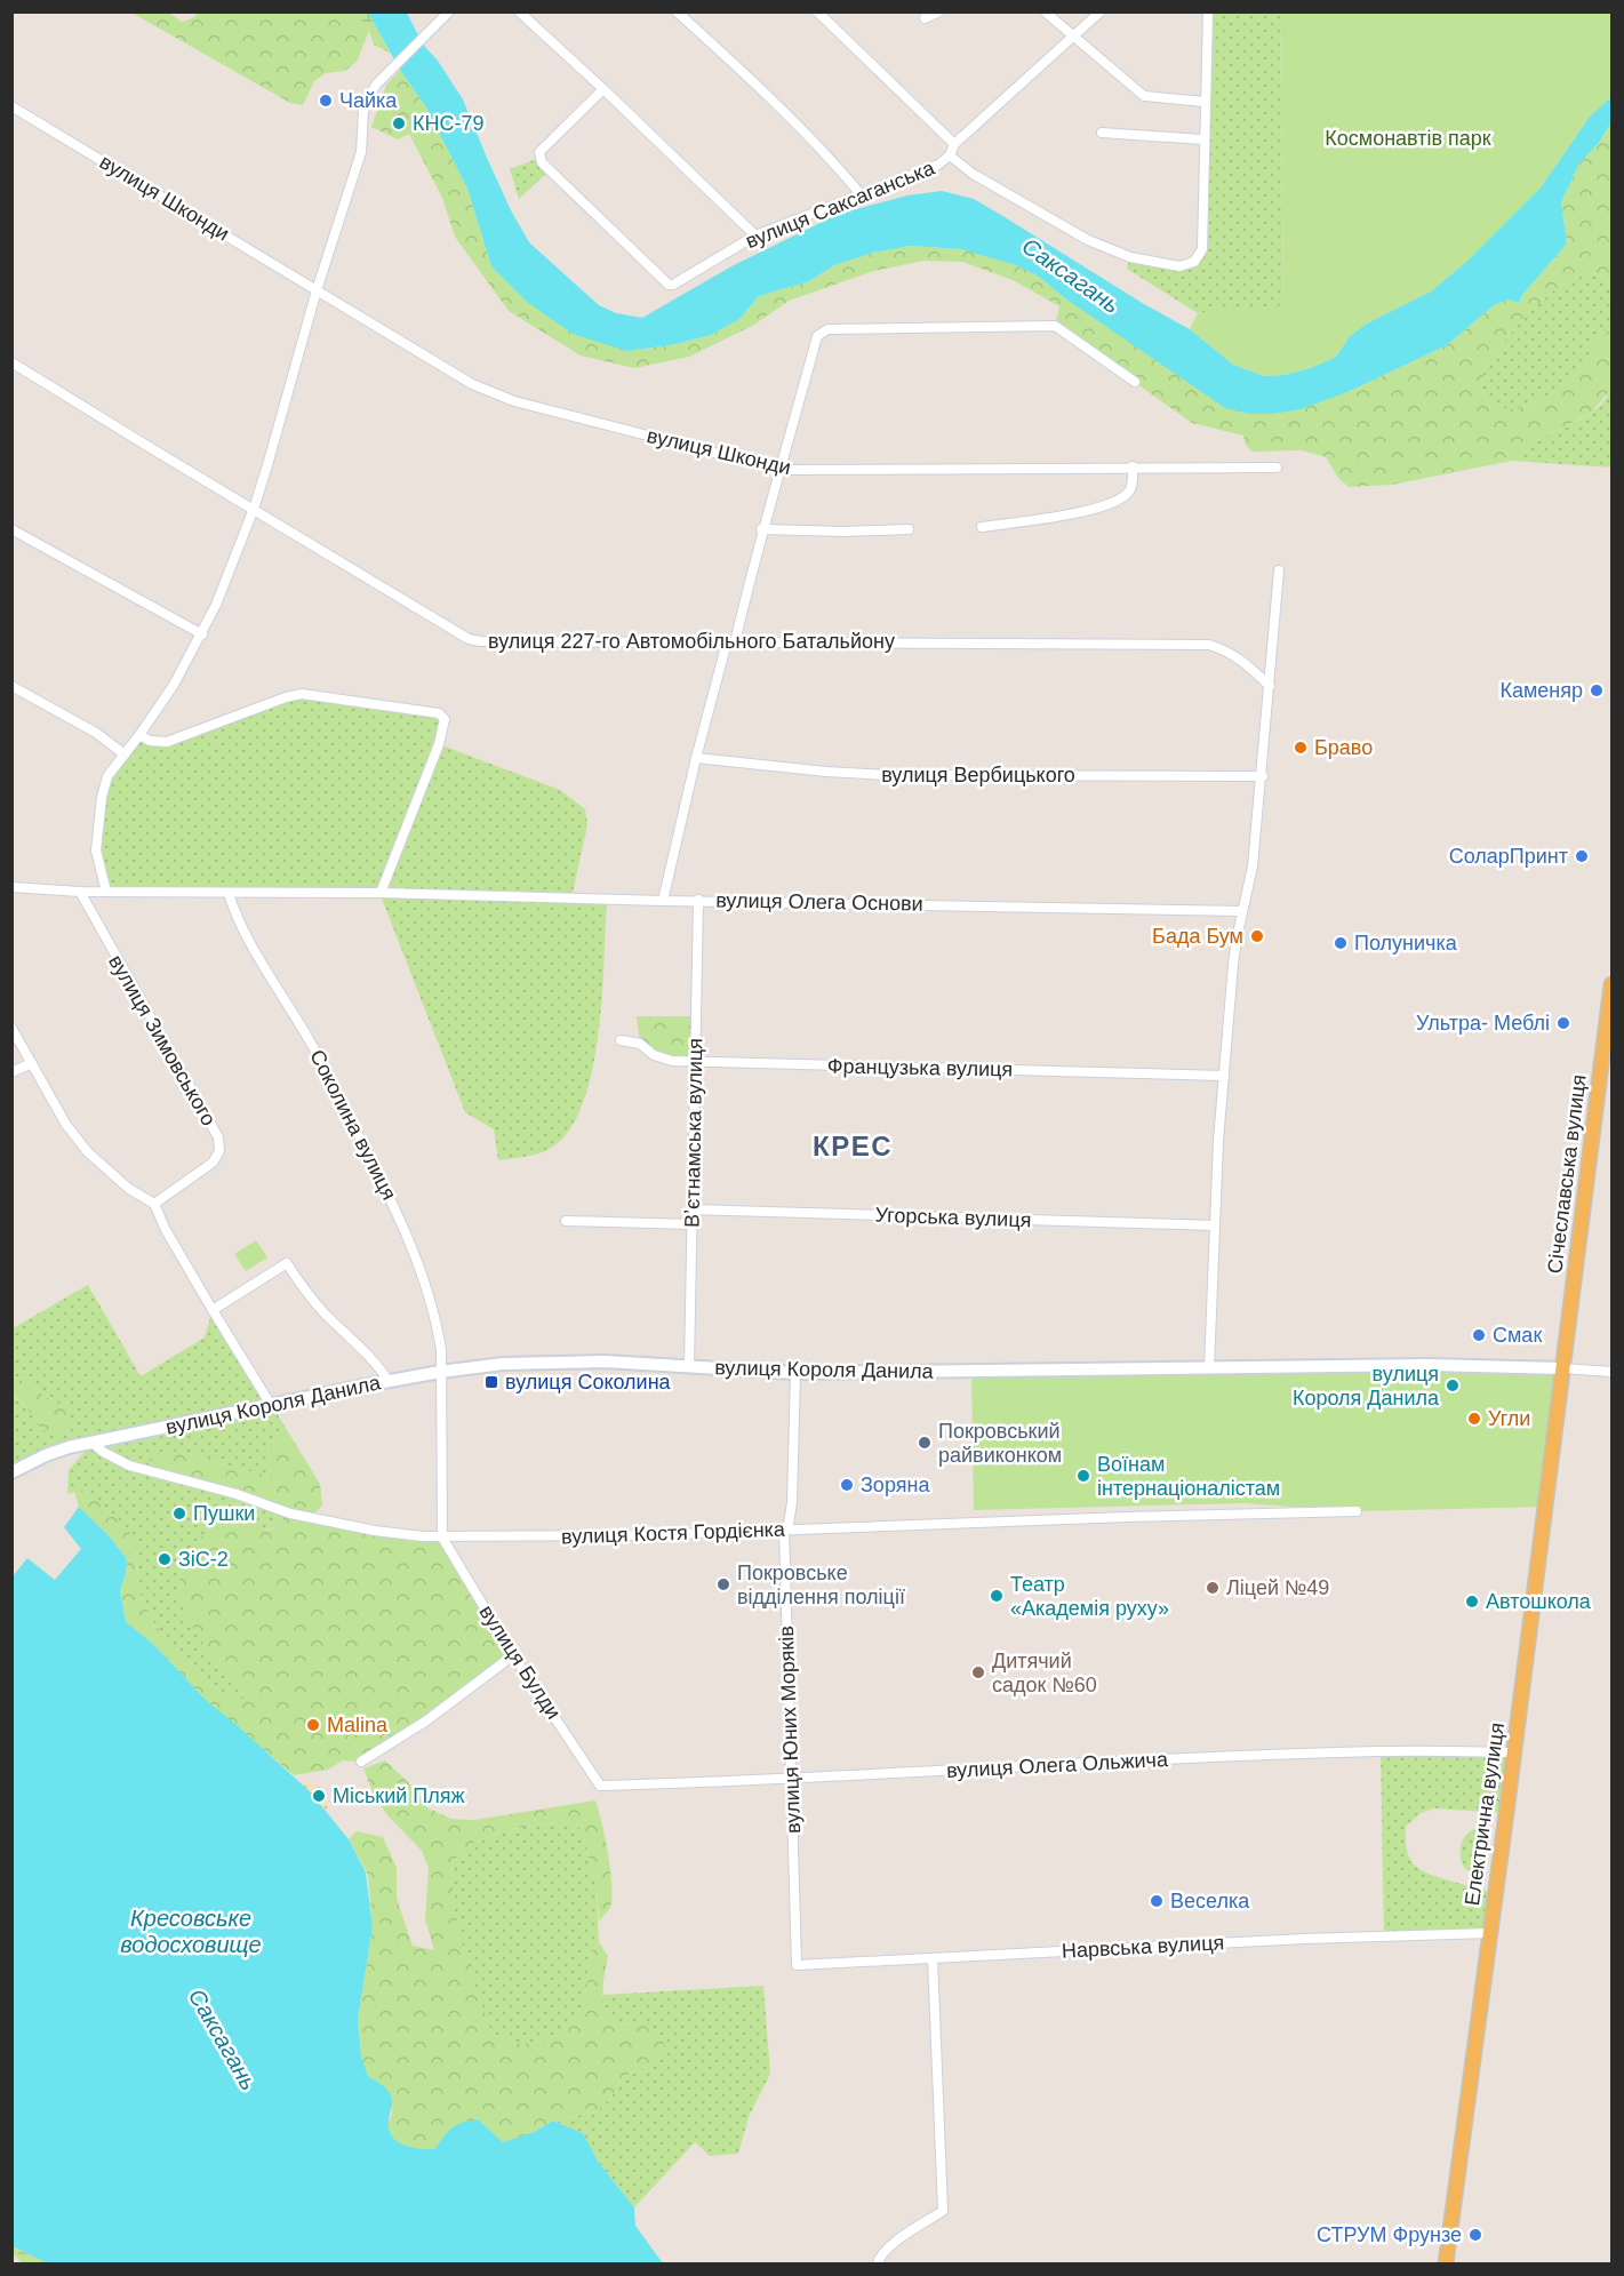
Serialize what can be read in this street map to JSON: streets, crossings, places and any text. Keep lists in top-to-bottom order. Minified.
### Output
{"streets":{"main road":["Січеславська вулиця","вулиця Короля Данила","Електрична вулиця"],"street":["вулиця Шконди","вулиця Саксаганська","вулиця 227-го Автомобільного Батальйону","вулиця Вербицького","вулиця Олега Основи","вулиця Зимовського","Французька вулиця","Соколина вулиця","Вʼєтнамська вулиця","Угорська вулиця","вулиця Костя Гордієнка","вулиця Булди","вулиця Юних Моряків","вулиця Олега Ольжича","Нарвська вулиця"]},"crossings":[["вулиця Олега Основи","вулиця Зимовського"],["вулиця Олега Основи","Соколина вулиця"],["вулиця Олега Основи","Вʼєтнамська вулиця"],["Французька вулиця","Вʼєтнамська вулиця"],["Соколина вулиця","вулиця Короля Данила"],["Соколина вулиця","вулиця Костя Гордієнка"],["Соколина вулиця","вулиця Булди"],["Вʼєтнамська вулиця","Угорська вулиця"],["Вʼєтнамська вулиця","вулиця Короля Данила"],["Січеславська вулиця","вулиця Короля Данила"],["Січеславська вулиця","Електрична вулиця"],["вулиця Короля Данила","вулиця Костя Гордієнка"],["вулиця Короля Данила","вулиця Юних Моряків"],["вулиця Короля Данила","Електрична вулиця"],["вулиця Костя Гордієнка","вулиця Булди"],["вулиця Костя Гордієнка","вулиця Юних Моряків"],["вулиця Булди","вулиця Олега Ольжича"],["вулиця Юних Моряків","вулиця Олега Ольжича"],["вулиця Юних Моряків","Нарвська вулиця"],["вулиця Олега Ольжича","Електрична вулиця"],["Електрична вулиця","Нарвська вулиця"]],"districts":["КРЕС"],"water":["Саксагань","Кресовське водосховище"],"parks":["Космонавтів парк"],"places":{"other":["Чайка","КНС-79","Каменяр","Браво","СоларПринт","Бада Бум","Полуничка","Ультра- Меблі","Смак","вулиця Короля Данила","Угли","Покровський райвиконком","Воїнам інтернаціоналістам","Зоряна","Пушки","ЗіС-2","Покровське відділення поліції","Ліцей №49","Театр «Академія руху»","Автошкола","Дитячий садок №60","Malina","Міський Пляж","Веселка","СТРУМ Фрунзе"],"transit":["вулиця Соколина"]}}
